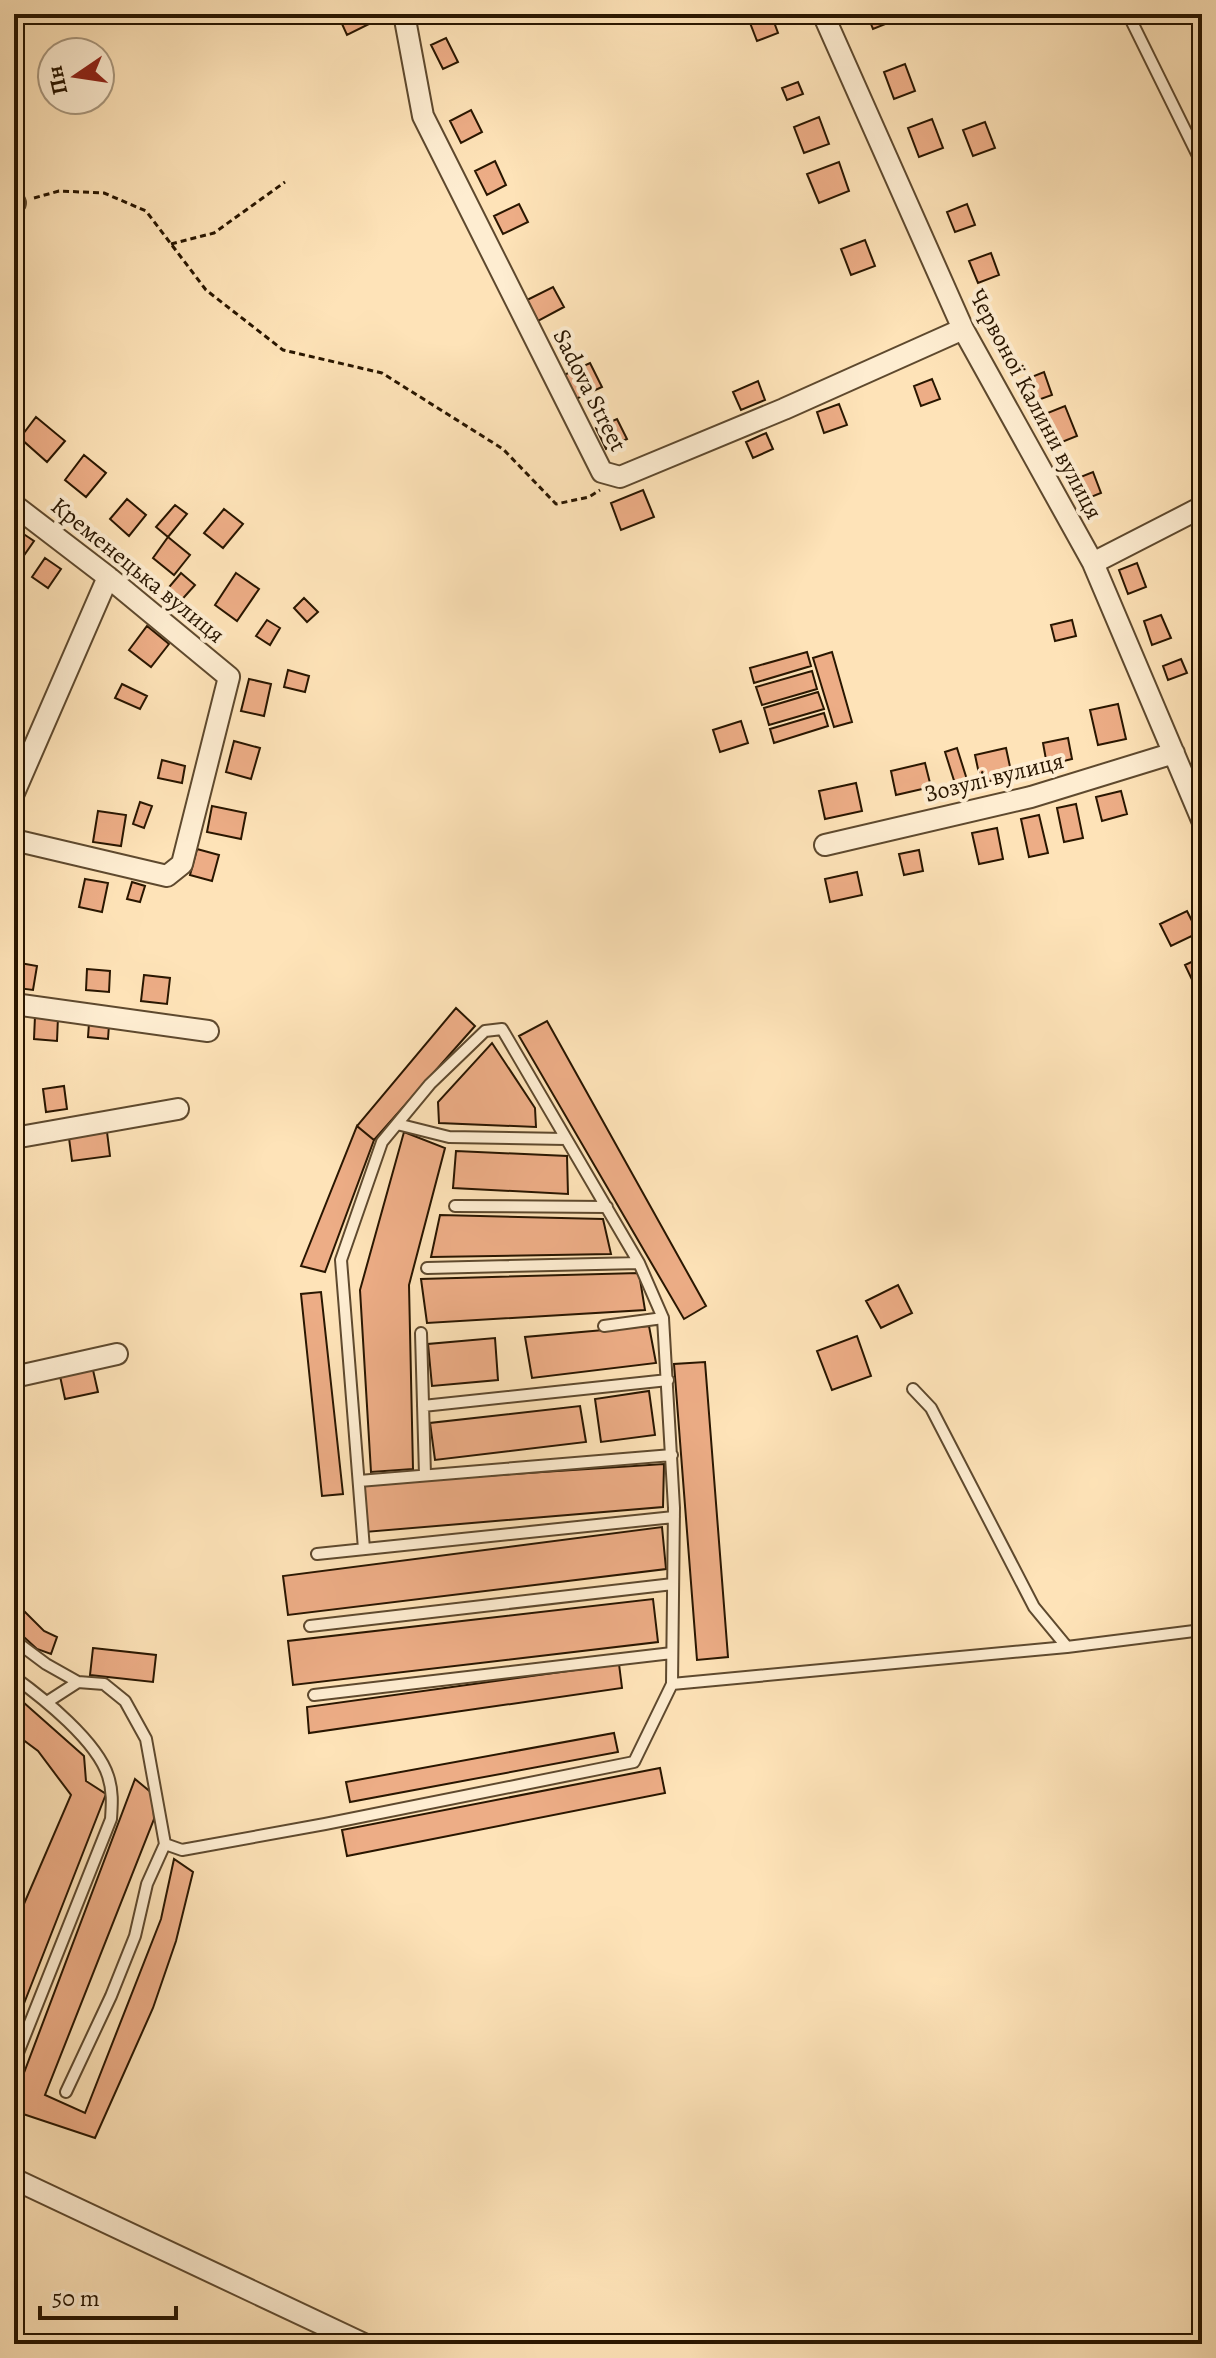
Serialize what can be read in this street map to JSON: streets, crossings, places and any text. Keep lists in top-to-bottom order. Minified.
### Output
{"streets":{"street":["Sadova Street","Червоної Калини вулиця","Кременецька вулиця","Зозулі вулиця"]},"crossings":[["Sadova Street","Червоної Калини вулиця"],["Червоної Калини вулиця","Зозулі вулиця"]],"scale_bar":"50 m","north":"left"}
